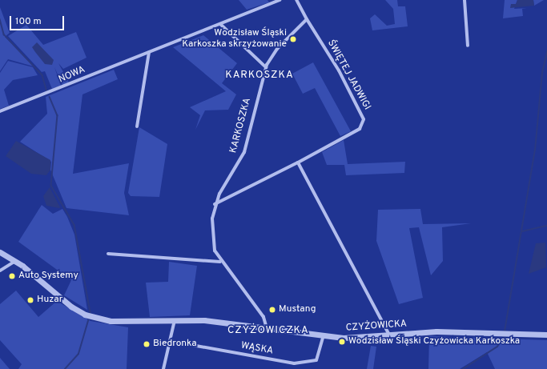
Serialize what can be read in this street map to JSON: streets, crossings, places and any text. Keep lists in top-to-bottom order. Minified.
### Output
{"streets":{"street":["NOWA","ŚWIĘTEJ JADWIGI","KARKOSZKA","CZYŻOWICKA","WĄSKA"]},"crossings":[["ŚWIĘTEJ JADWIGI","KARKOSZKA"],["KARKOSZKA","CZYŻOWICKA"],["CZYŻOWICKA","WĄSKA"]],"districts":["KARKOSZKA","CZYŻOWICZKA"],"places":["Wodzisław Śląski Karkoszka skrzyżowanie","Auto Systemy","Huzar","Mustang","Wodzisław Śląski Czyżowicka Karkoszka","Biedronka"],"scale_bar":"100 m"}
